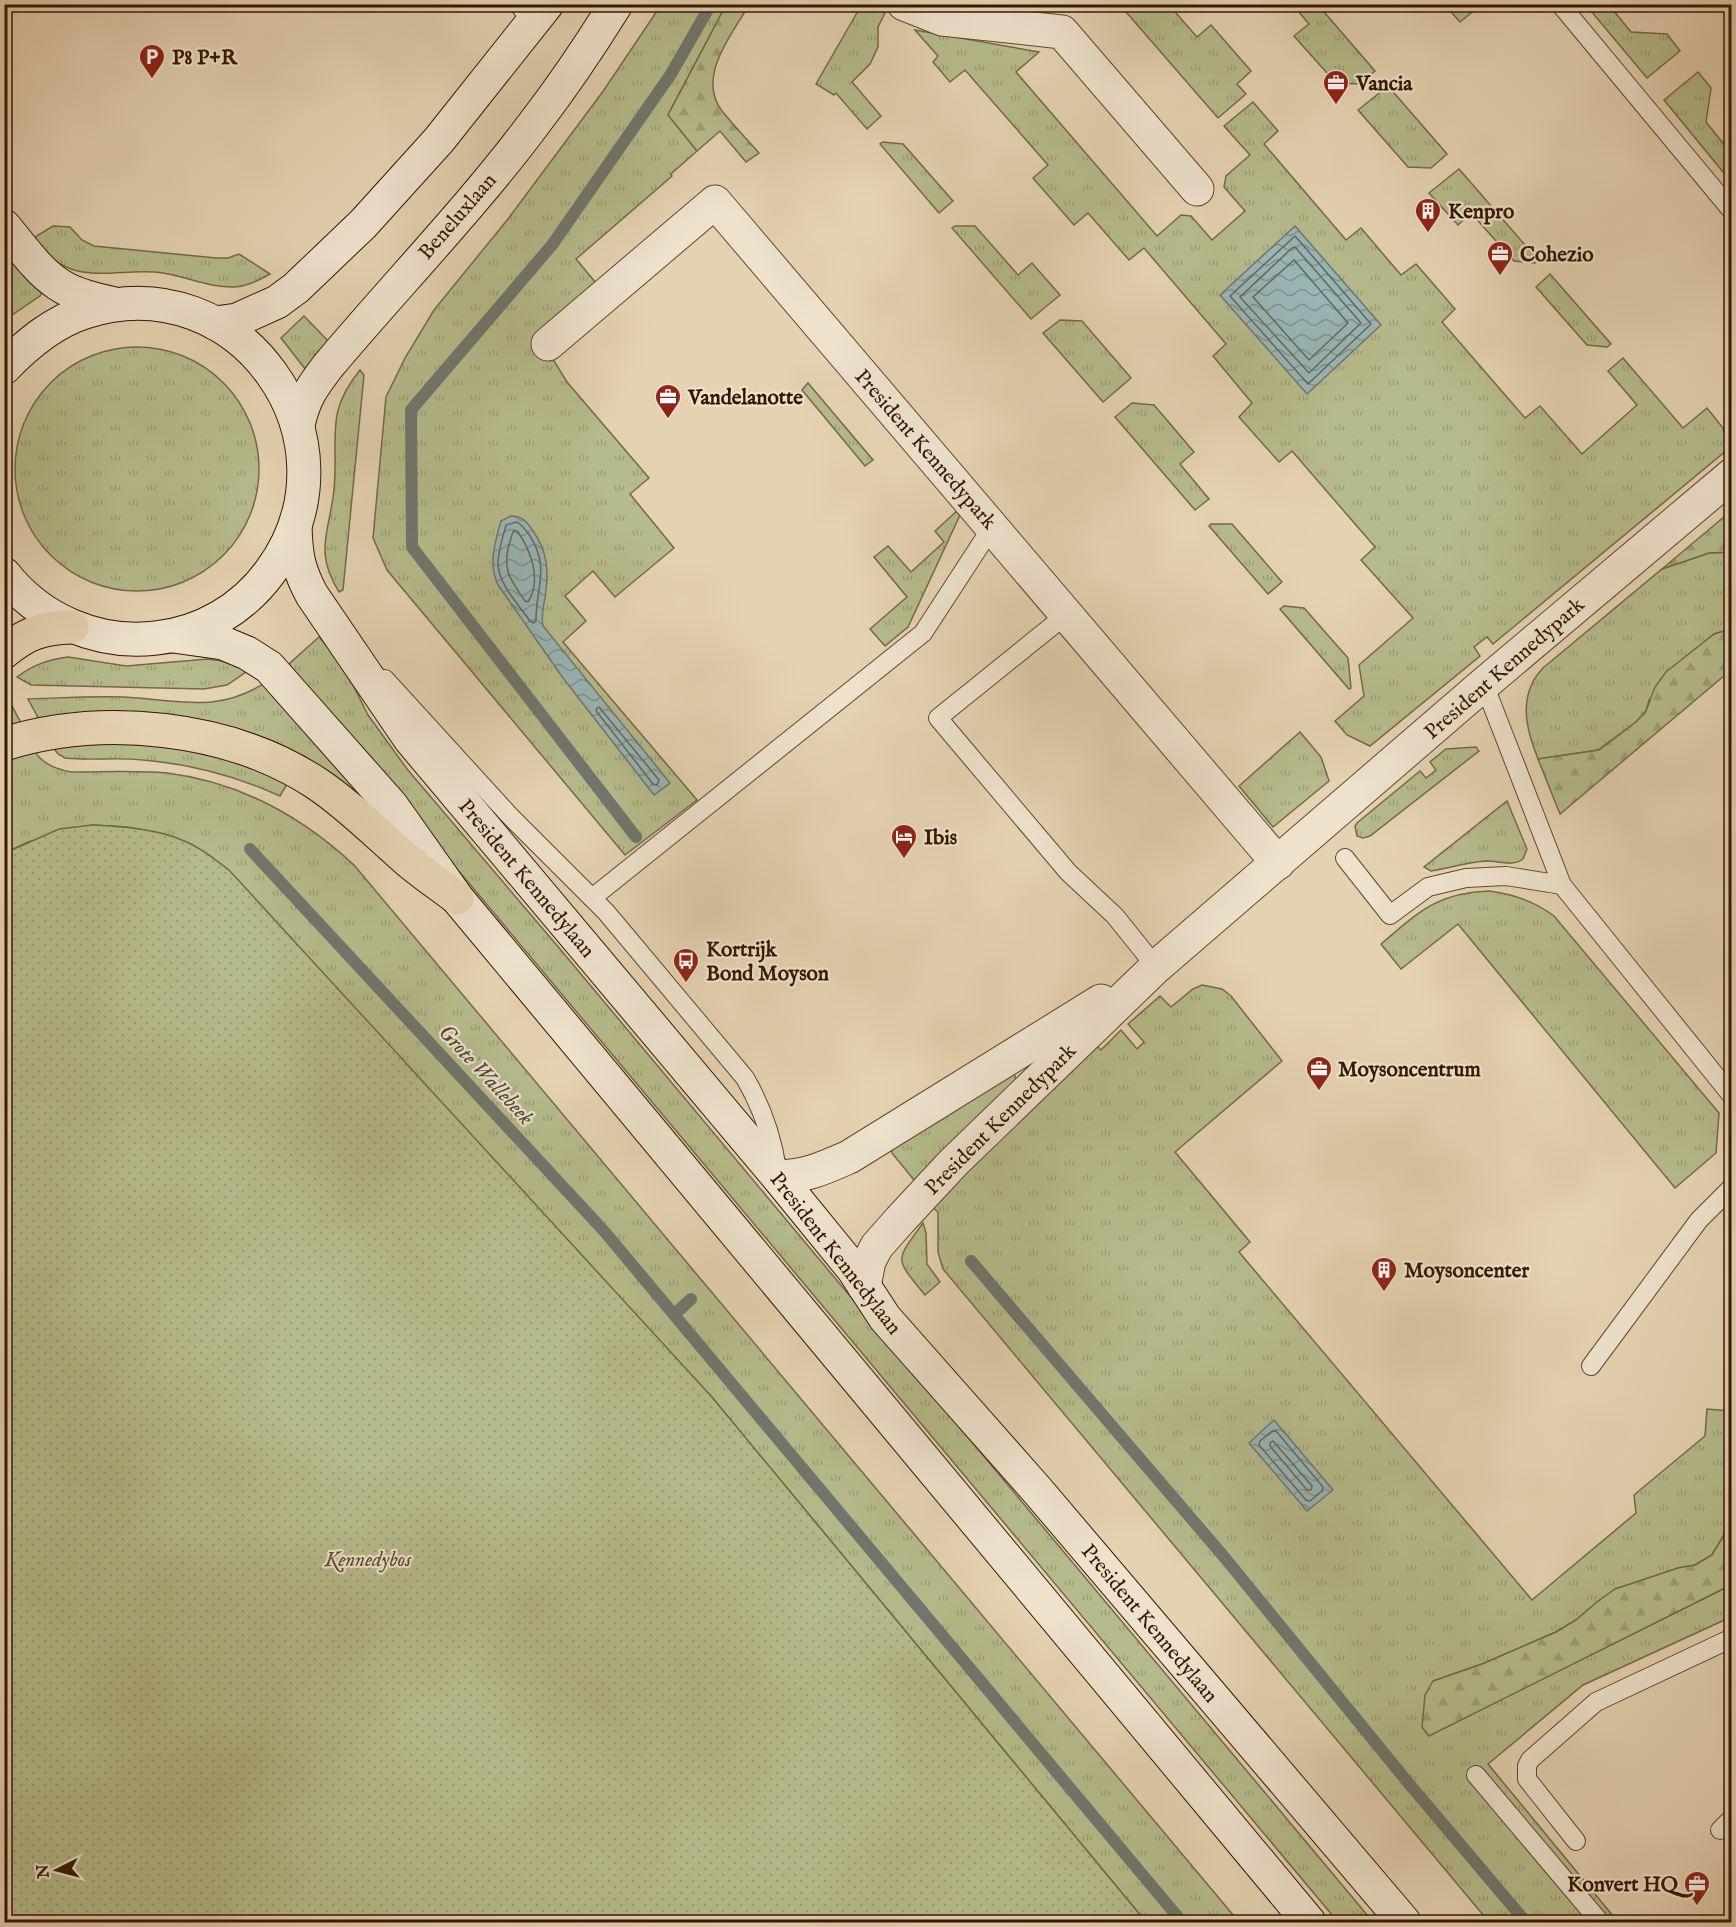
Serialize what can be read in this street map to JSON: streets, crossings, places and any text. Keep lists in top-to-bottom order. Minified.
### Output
{"streets":{"main road":["Beneluxlaan","President Kennedypark","President Kennedylaan"]},"crossings":[["President Kennedypark","President Kennedylaan"]],"water":["Grote Wallebeek"],"parks":["Kennedybos"],"places":{"parking":["P8 P+R"],"office":["Vancia","Cohezio","Vandelanotte","Moysoncentrum","Konvert HQ"],"building":["Kenpro","Moysoncenter"],"hotel":["Ibis"],"bus stop":["Kortrijk Bond Moyson"]},"north":"left"}
